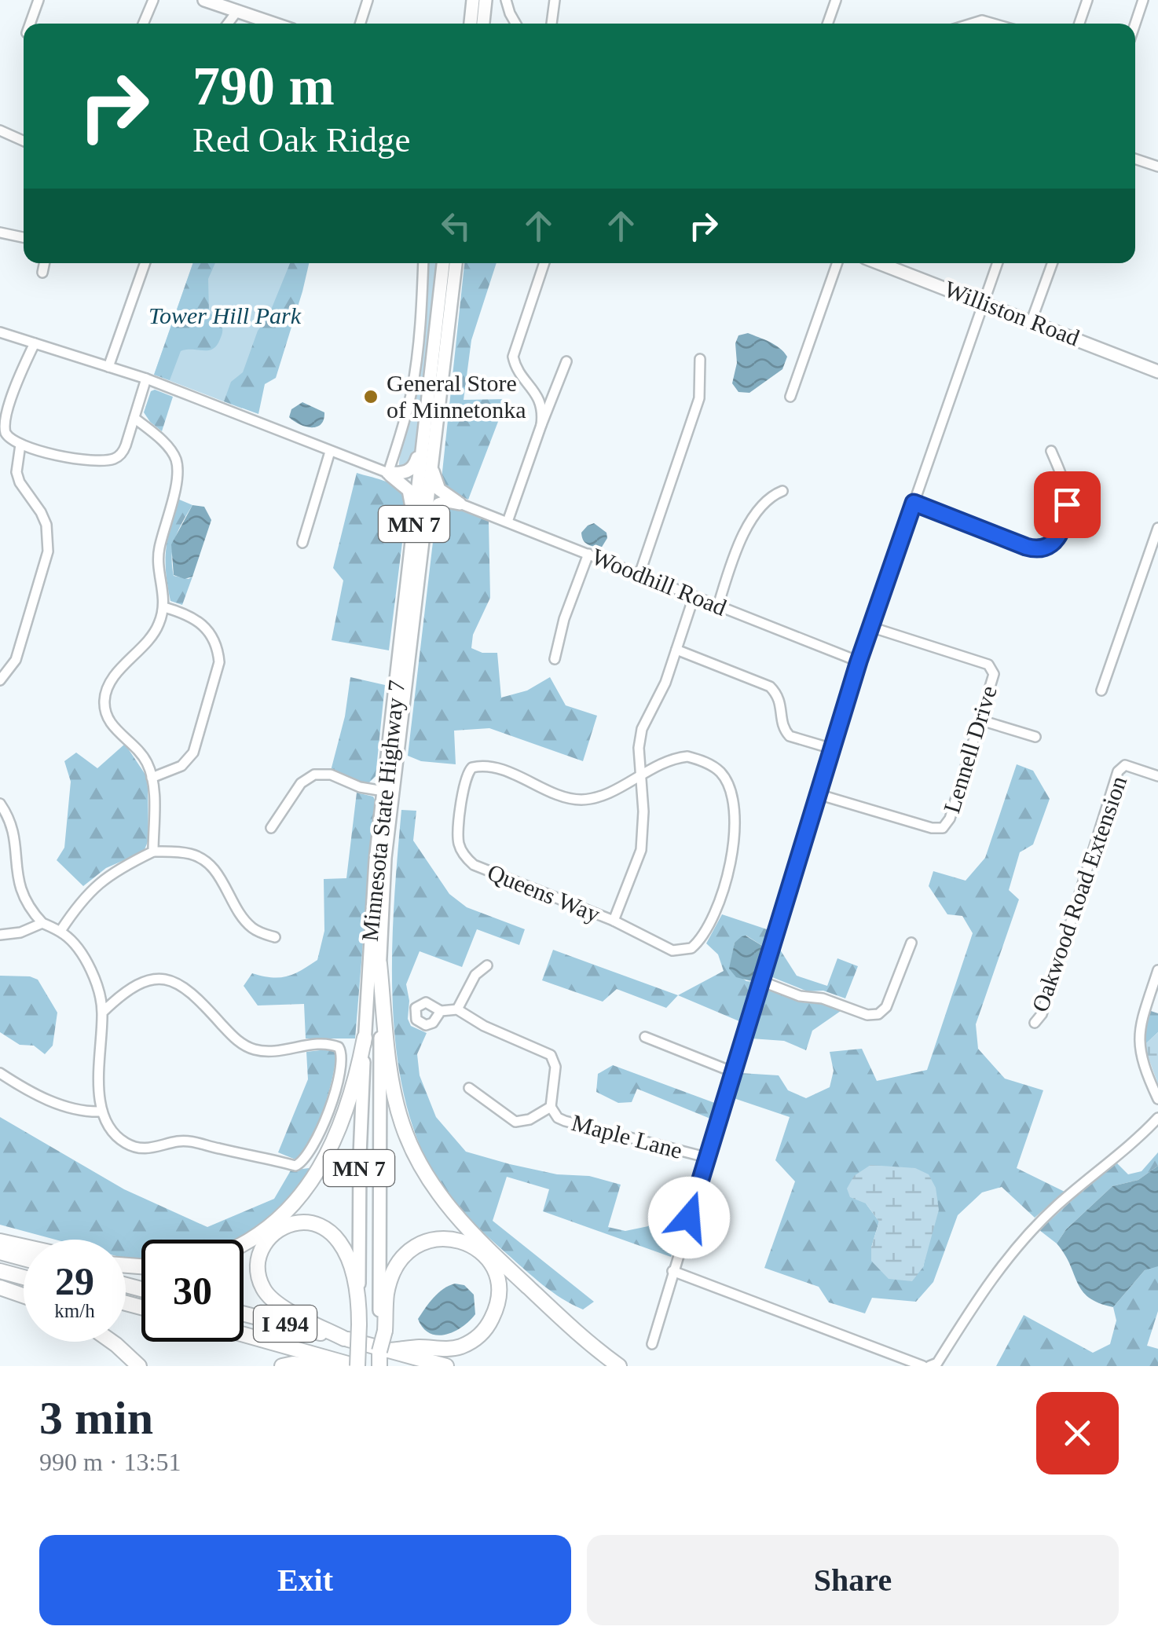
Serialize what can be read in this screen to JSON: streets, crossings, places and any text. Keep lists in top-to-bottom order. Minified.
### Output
{"streets":{"highway":["MN 7","Minnesota State Highway 7","I 494"],"main road":["Williston Road"],"street":["Woodhill Road","Lennell Drive","Queens Way","Oakwood Road Extension","Maple Lane"]},"crossings":[["Minnesota State Highway 7","I 494"]],"parks":["Tower Hill Park"],"places":["General Store of Minnetonka"],"page":{"turn":["790 m","Red Oak Ridge"],"speed":"29 km/h","limit":"30","heading":["3 min","990 m · 13:51"],"buttons":["Exit","Share"]}}
